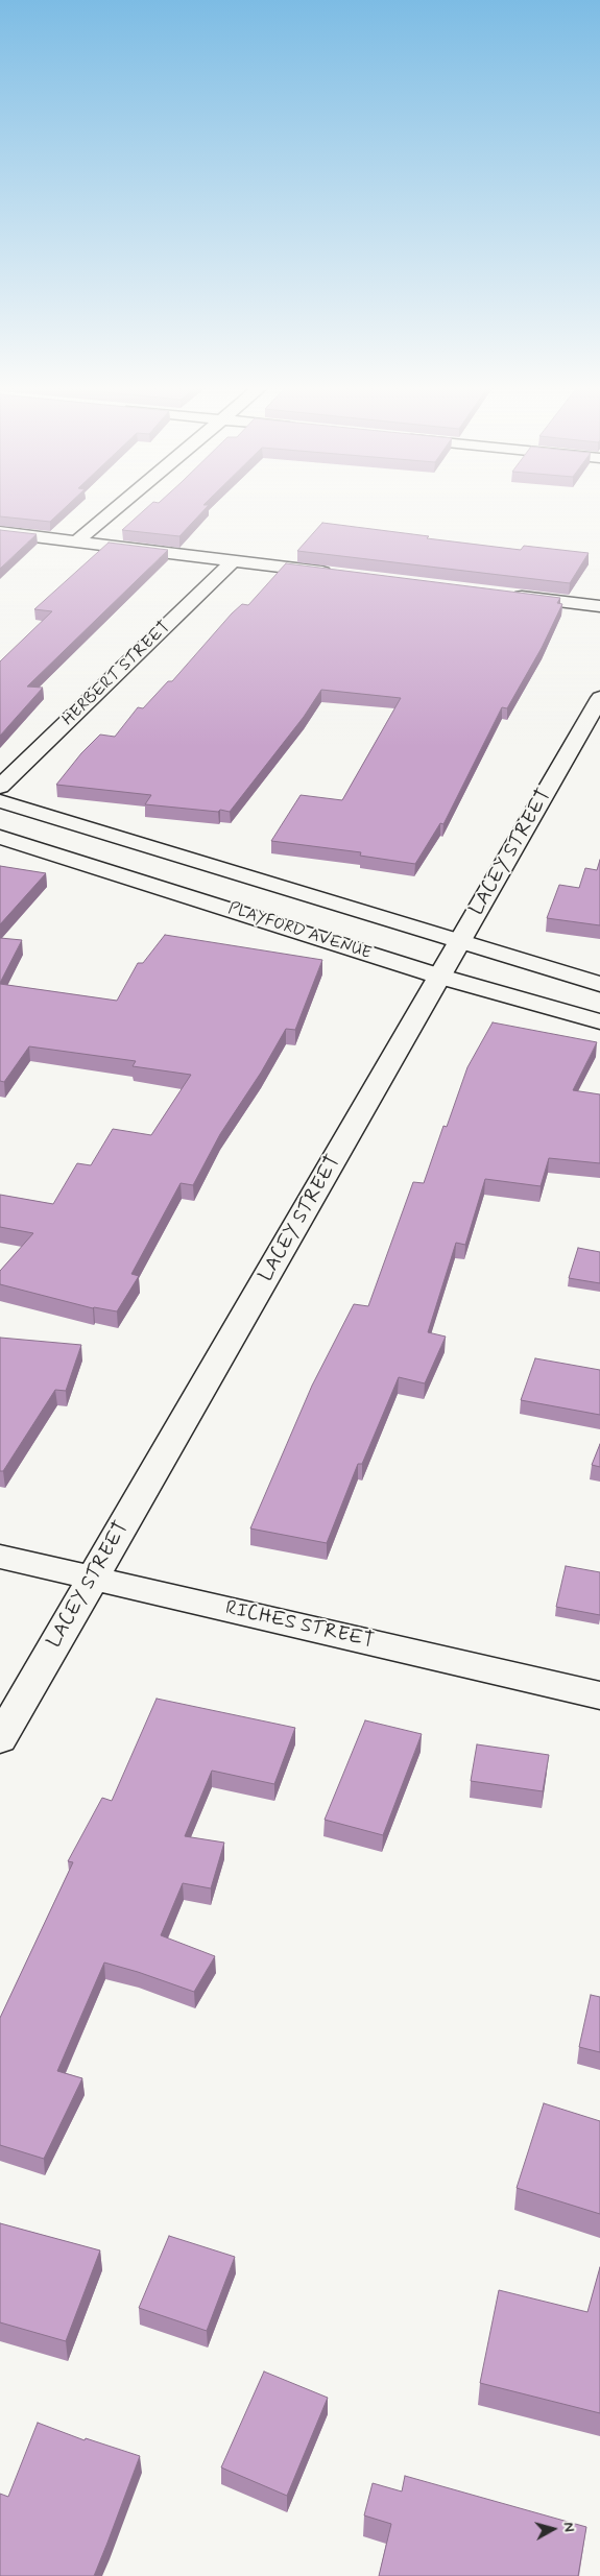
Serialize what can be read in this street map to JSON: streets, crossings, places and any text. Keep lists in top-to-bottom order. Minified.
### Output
{"streets":{"main road":["HERBERT STREET","LACEY STREET","PLAYFORD AVENUE","RICHES STREET"]},"crossings":[["LACEY STREET","PLAYFORD AVENUE"],["LACEY STREET","RICHES STREET"]],"north":"right"}
